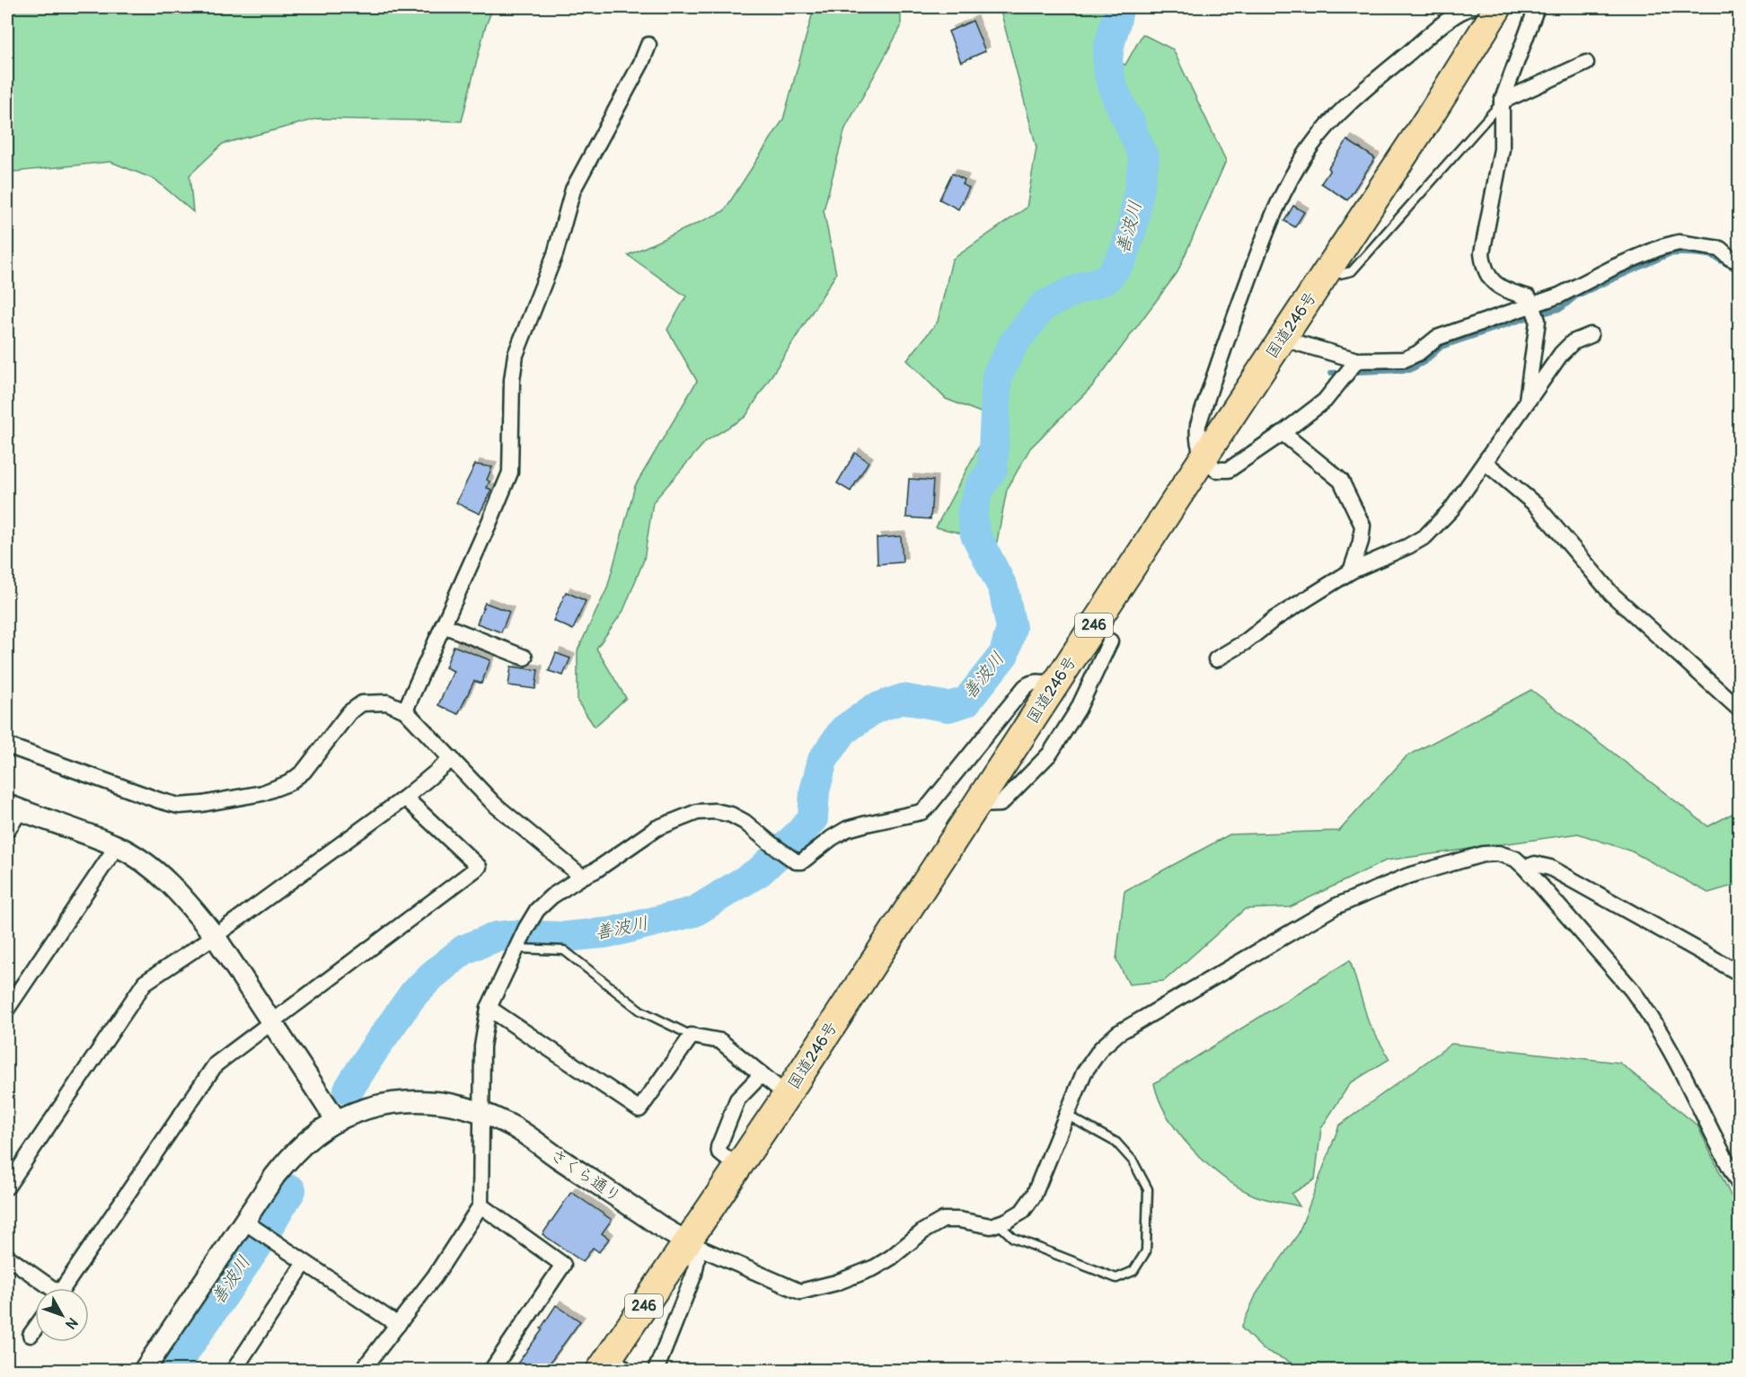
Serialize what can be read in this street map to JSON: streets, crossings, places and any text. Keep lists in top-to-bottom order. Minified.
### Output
{"streets":{"highway":["国道246号","246"],"street":["さくら通り"]},"crossings":[["国道246号","さくら通り"]],"water":["善波川"],"north":"bottom right"}
